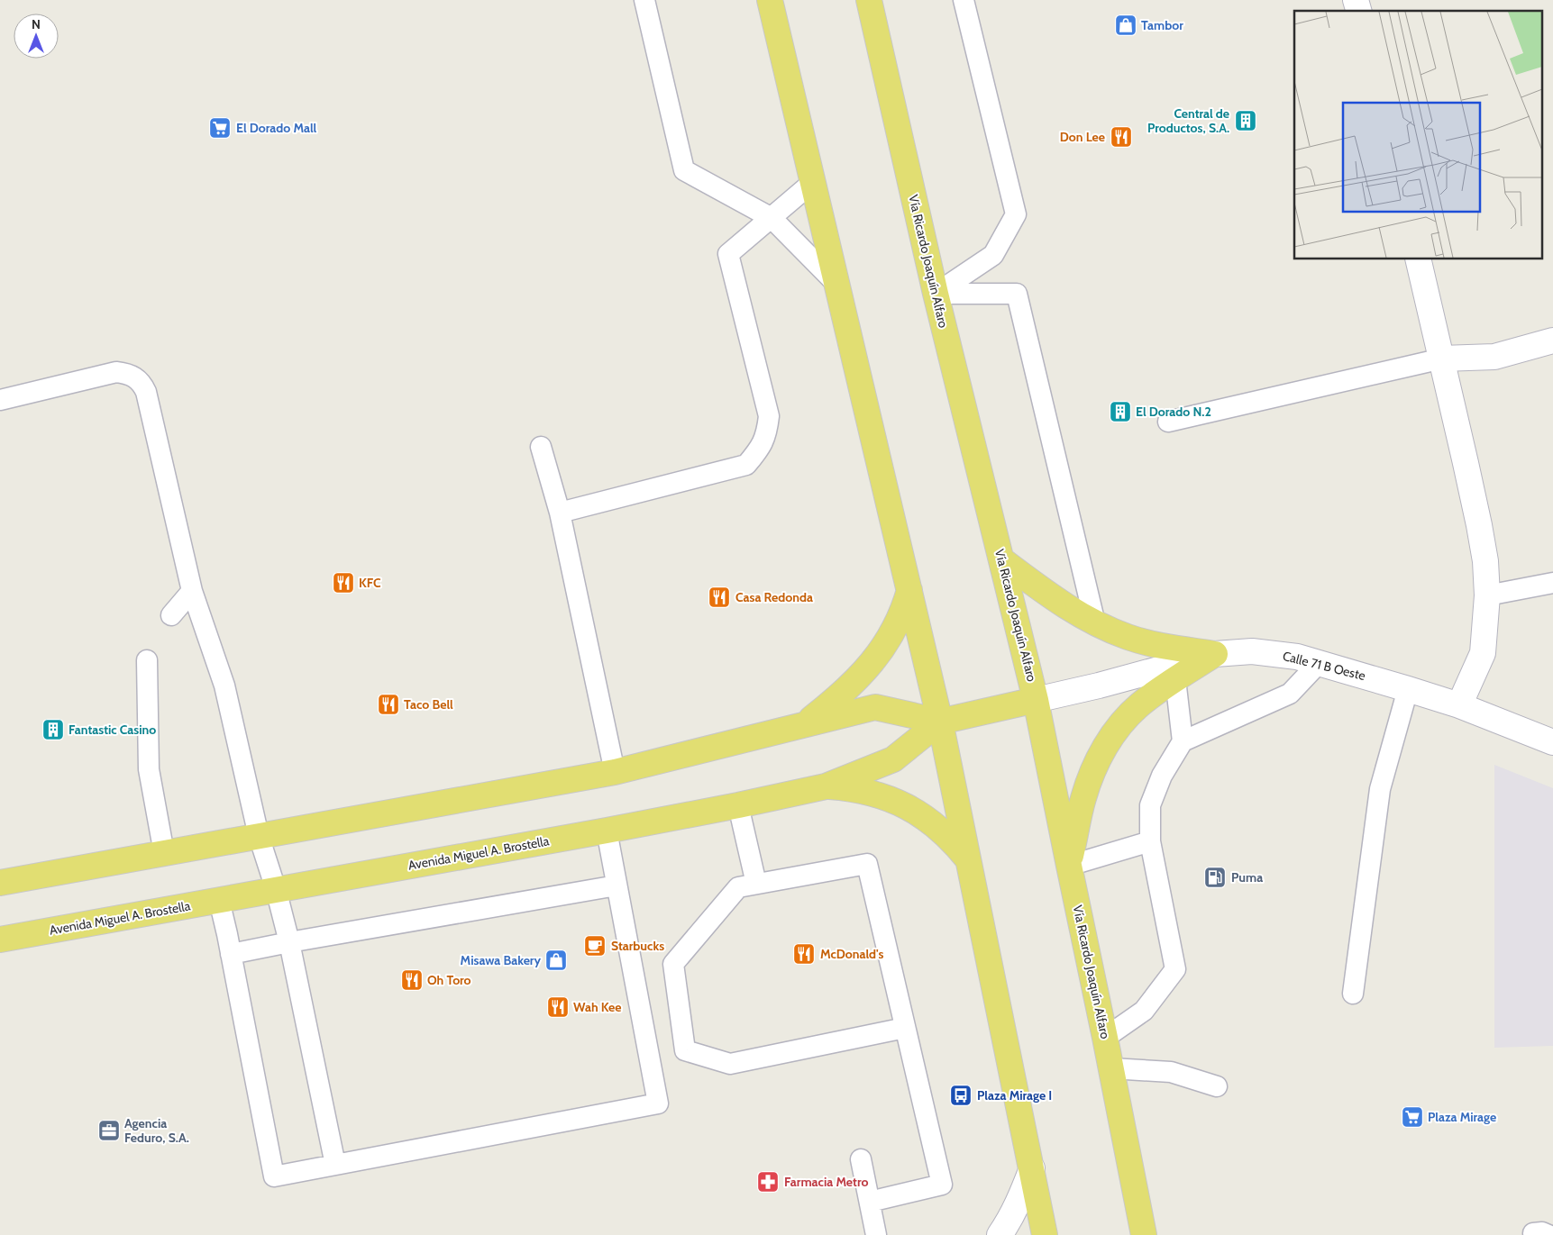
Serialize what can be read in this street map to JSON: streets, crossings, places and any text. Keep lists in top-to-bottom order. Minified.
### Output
{"streets":{"main road":["Vía Ricardo Joaquín Alfaro","Avenida Miguel A. Brostella"],"street":["Calle 71 B Oeste"]},"crossings":[["Vía Ricardo Joaquín Alfaro","Calle 71 B Oeste"],["Vía Ricardo Joaquín Alfaro","Avenida Miguel A. Brostella"],["Calle 71 B Oeste","Avenida Miguel A. Brostella"]],"places":{"shop":["Tambor","Misawa Bakery"],"building":["Central de Productos, S.A.","El Dorado N.2","Fantastic Casino"],"supermarket":["El Dorado Mall","Plaza Mirage"],"restaurant":["Don Lee","KFC","Casa Redonda","Taco Bell","McDonald's","Oh Toro","Wah Kee"],"fuel station":["Puma"],"cafe":["Starbucks"],"bus stop":["Plaza Mirage I"],"office":["Agencia Feduro, S.A."],"pharmacy":["Farmacia Metro"]},"north":"top"}
